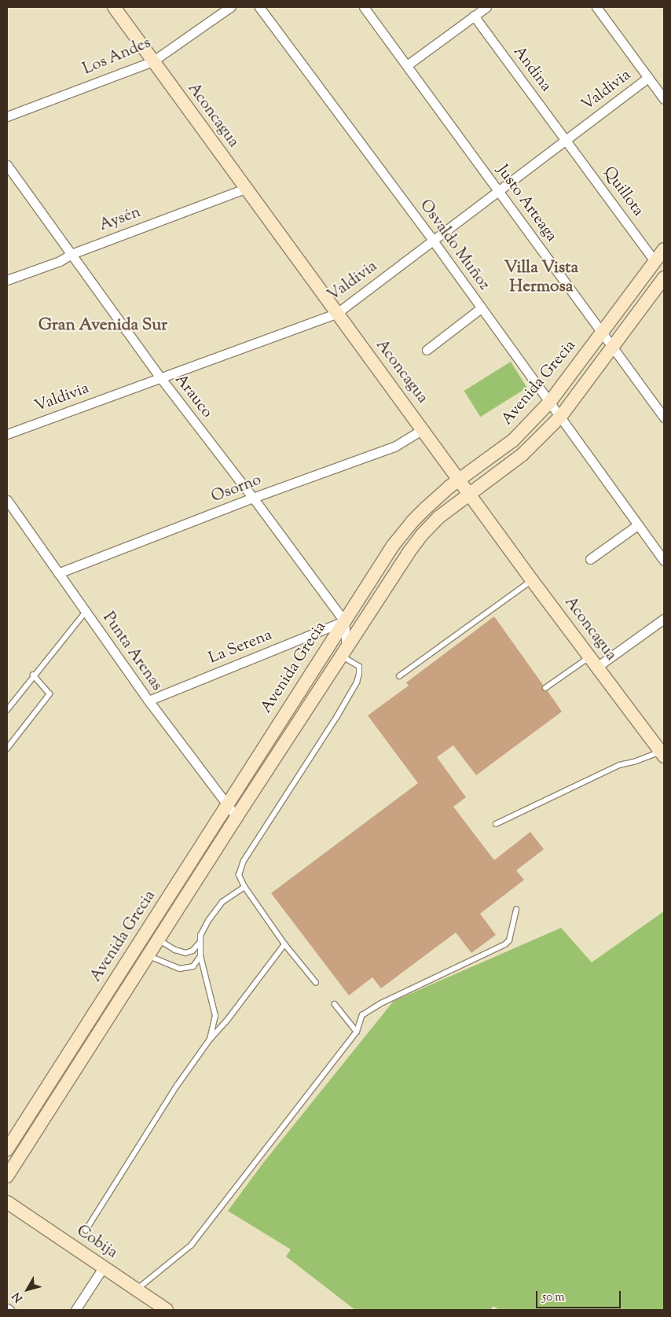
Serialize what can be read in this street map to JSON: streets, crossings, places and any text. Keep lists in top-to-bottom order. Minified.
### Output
{"streets":{"main road":["Aconcagua","Avenida Grecia","Cobija"],"street":["Los Andes","Andina","Valdivia","Quillota","Justo Arteaga","Aysén","Osvaldo Muñoz","Arauco","Osorno","La Serena","Punta Arenas"]},"crossings":[["Los Andes","Aconcagua"],["Andina","Valdivia"],["Andina","Quillota"],["Valdivia","Aconcagua"],["Valdivia","Quillota"],["Valdivia","Justo Arteaga"],["Valdivia","Osvaldo Muñoz"],["Valdivia","Arauco"],["Aconcagua","Aysén"],["Aconcagua","Avenida Grecia"],["Aconcagua","Osorno"],["Quillota","Avenida Grecia"],["Justo Arteaga","Avenida Grecia"],["Aysén","Arauco"],["Osvaldo Muñoz","Avenida Grecia"],["Avenida Grecia","Arauco"],["Avenida Grecia","La Serena"],["Avenida Grecia","Punta Arenas"],["Arauco","Osorno"],["Arauco","La Serena"],["Osorno","Punta Arenas"],["La Serena","Punta Arenas"]],"districts":["Villa Vista Hermosa","Gran Avenida Sur"],"scale_bar":"50 m","north":"bottom left"}
